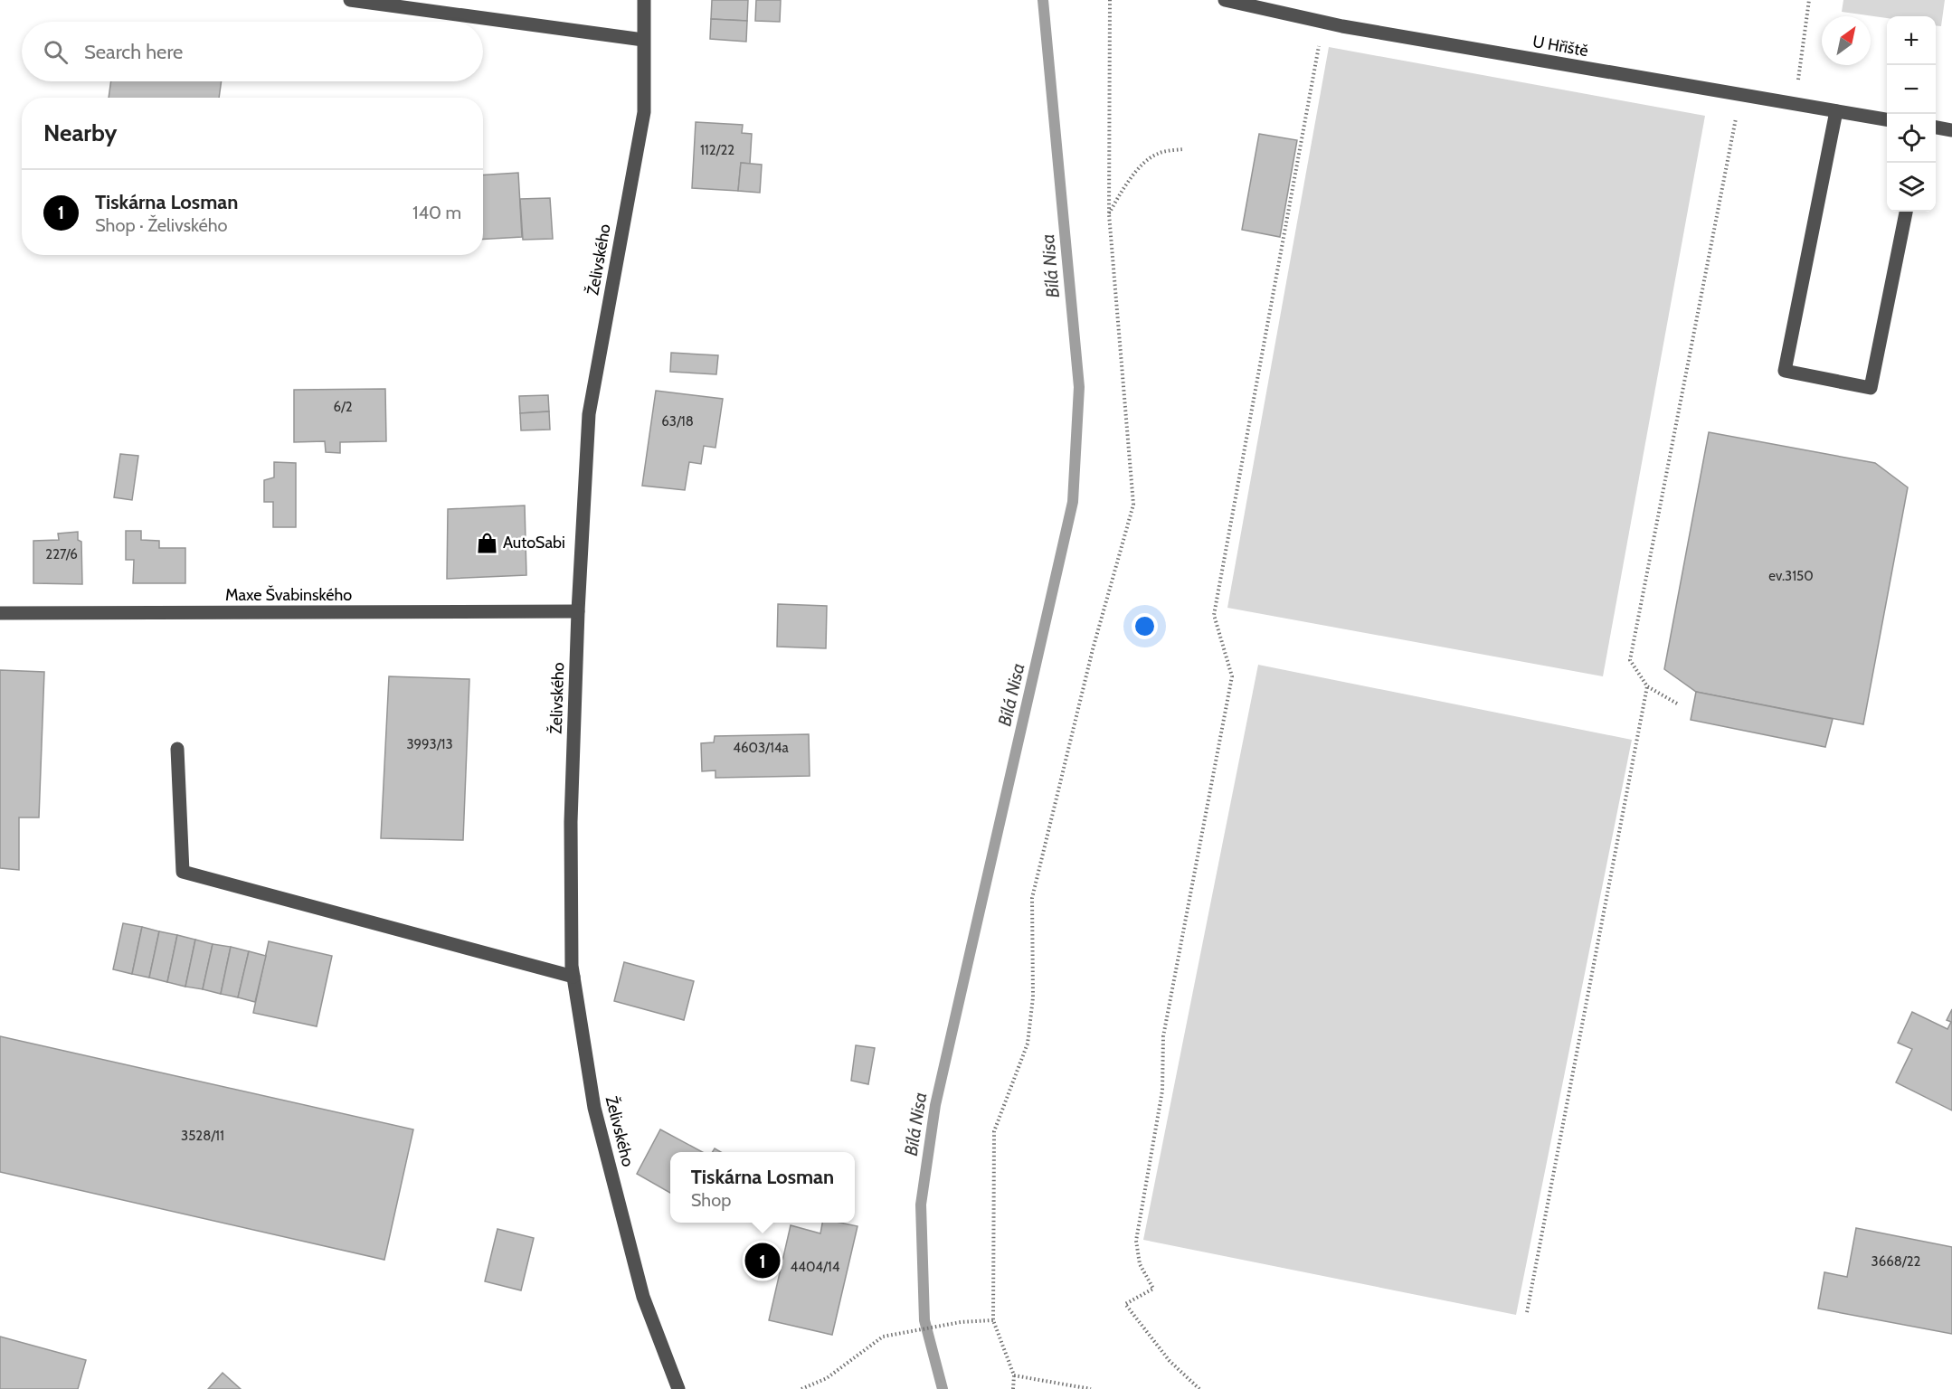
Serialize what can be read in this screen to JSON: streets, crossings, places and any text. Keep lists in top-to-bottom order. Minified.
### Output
{"streets":{"street":["U Hřiště","Želivského","Maxe Švabinského"]},"crossings":[["Želivského","Maxe Švabinského"]],"water":["Bílá Nisa"],"places":{"shop":["AutoSabi"]},"house_numbers":["112/22","6/2","63/18","227/6","ev.3150","3993/13","4603/14a","3528/11","3668/22","4404/14"],"north":"top right","page":{"map_buttons":["+","−"],"search":"Search here","heading":"Nearby","list":[{"mark":"1","name":"Tiskárna Losman","note":"Shop · Želivského","value":"140 m"}],"popup":["Tiskárna Losman","Shop"],"pins":"1"}}
